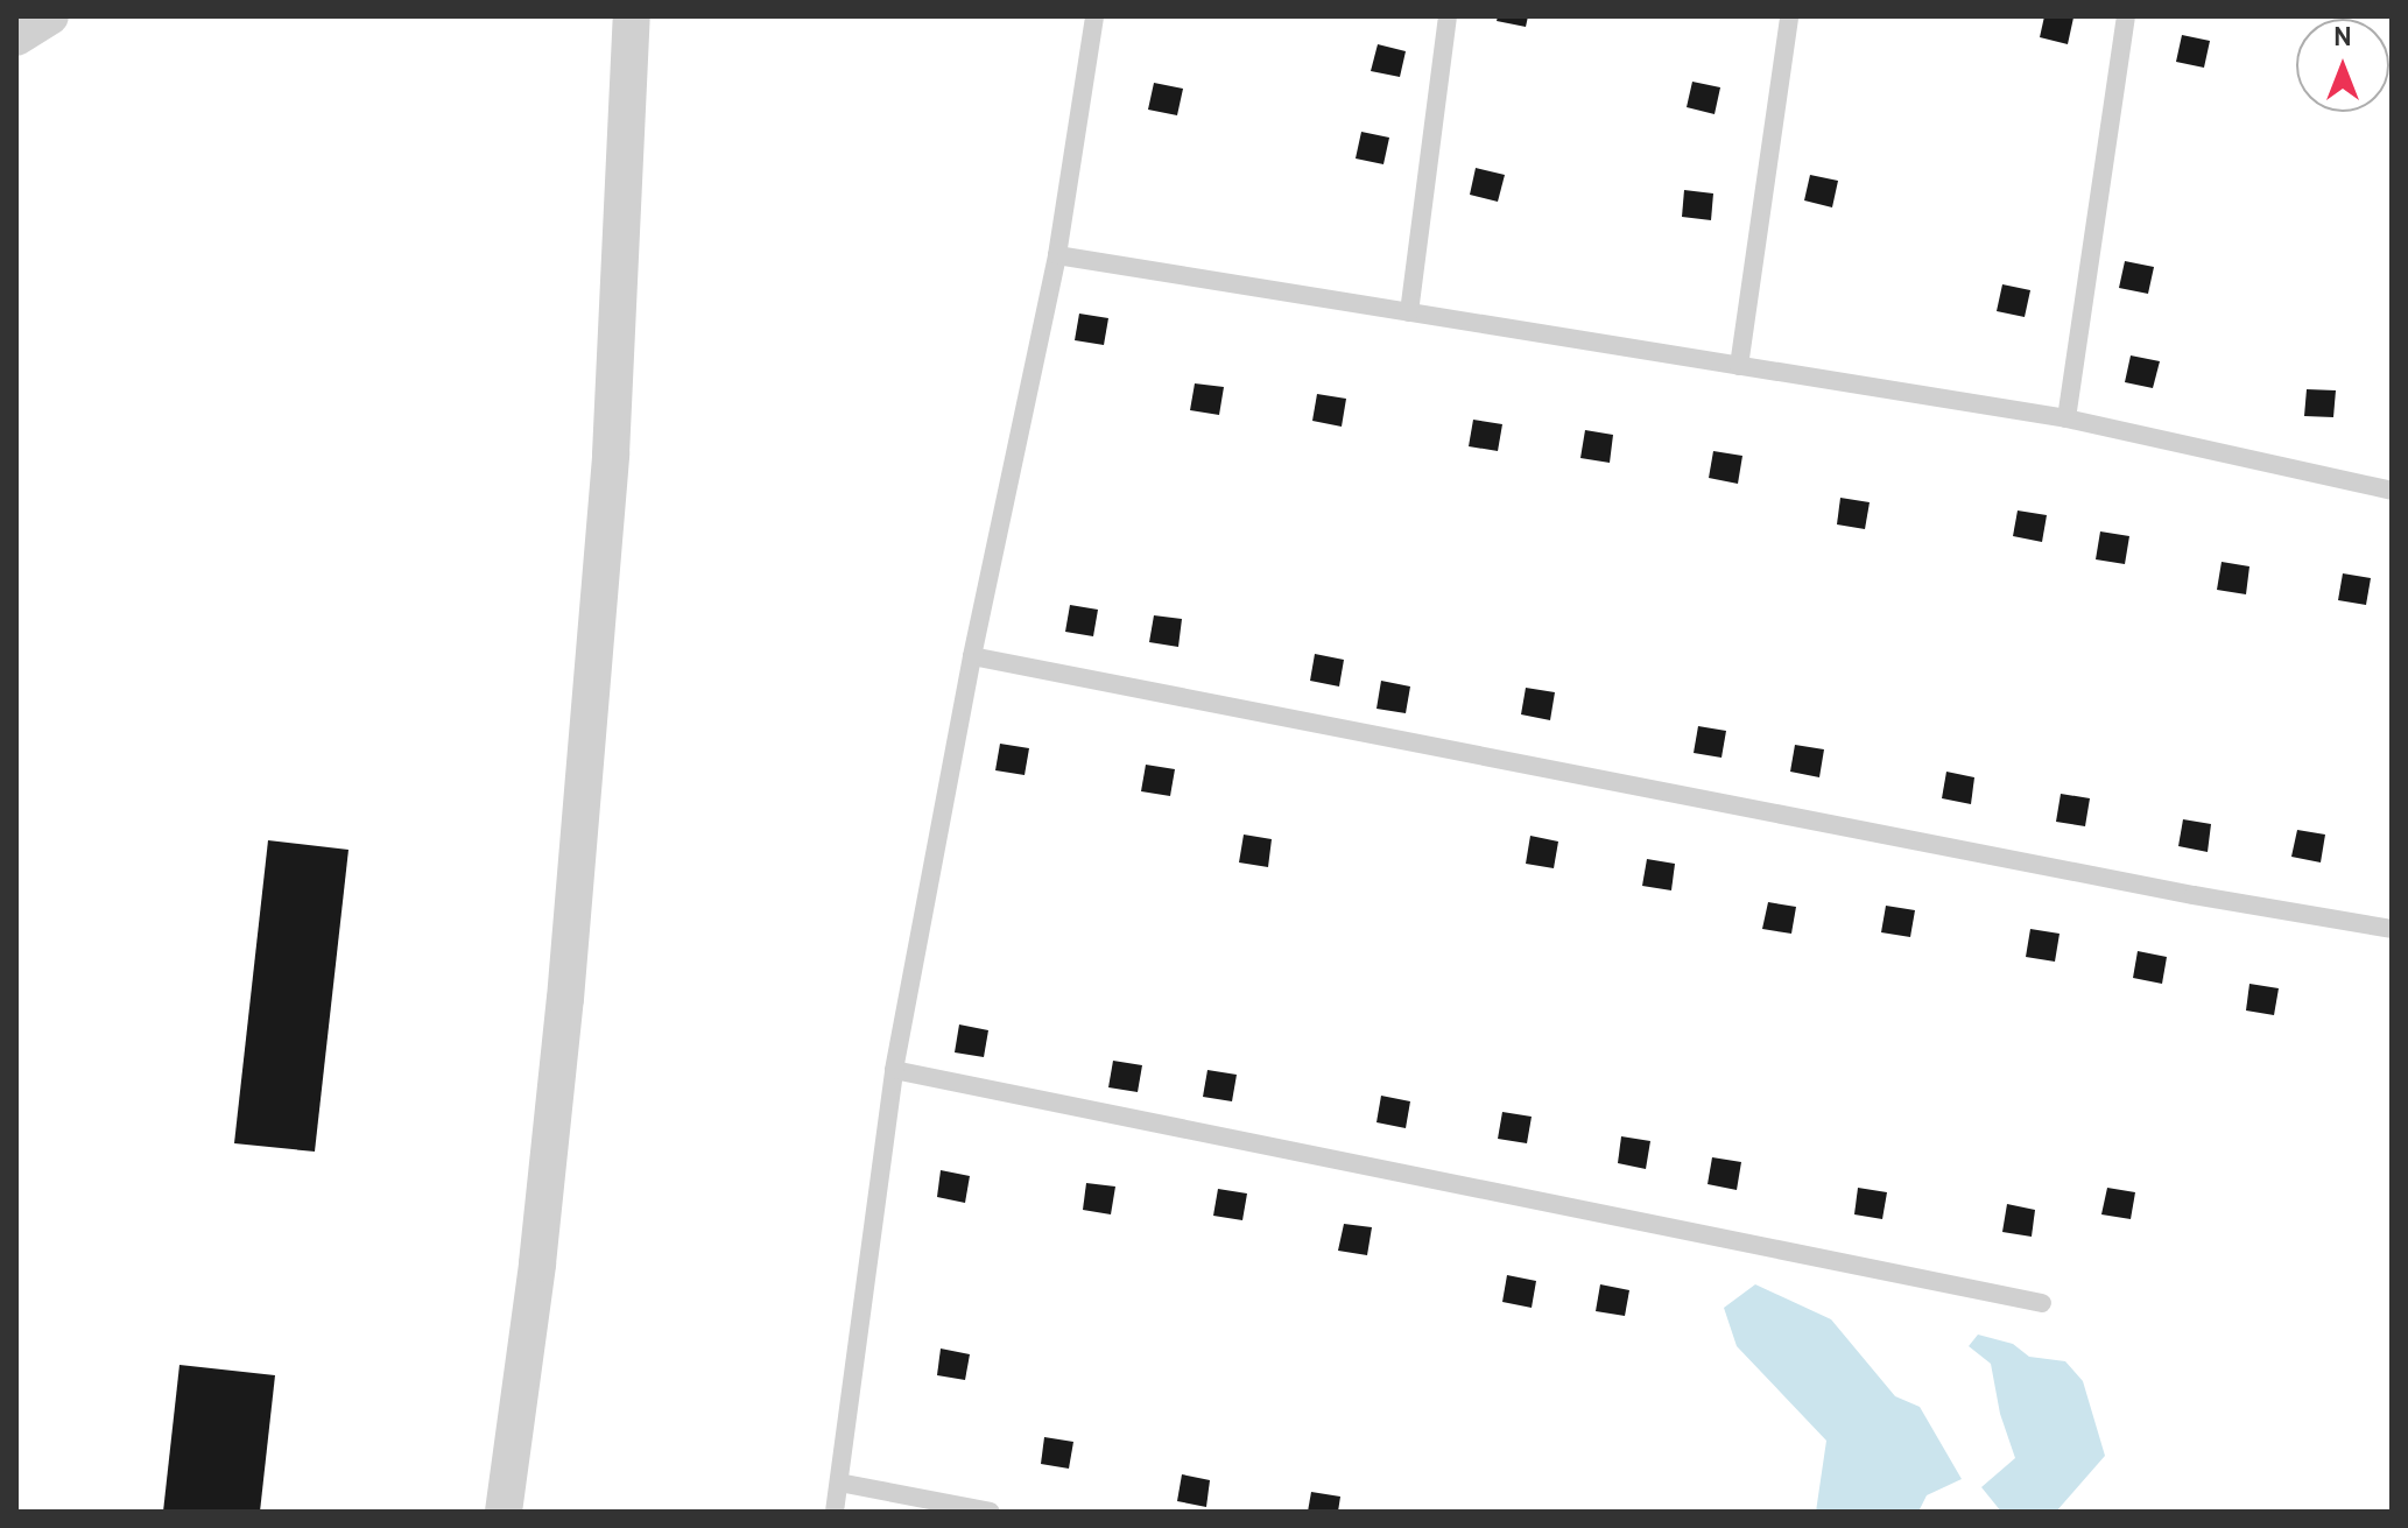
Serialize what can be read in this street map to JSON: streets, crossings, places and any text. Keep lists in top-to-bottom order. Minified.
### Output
{"north":"top"}
